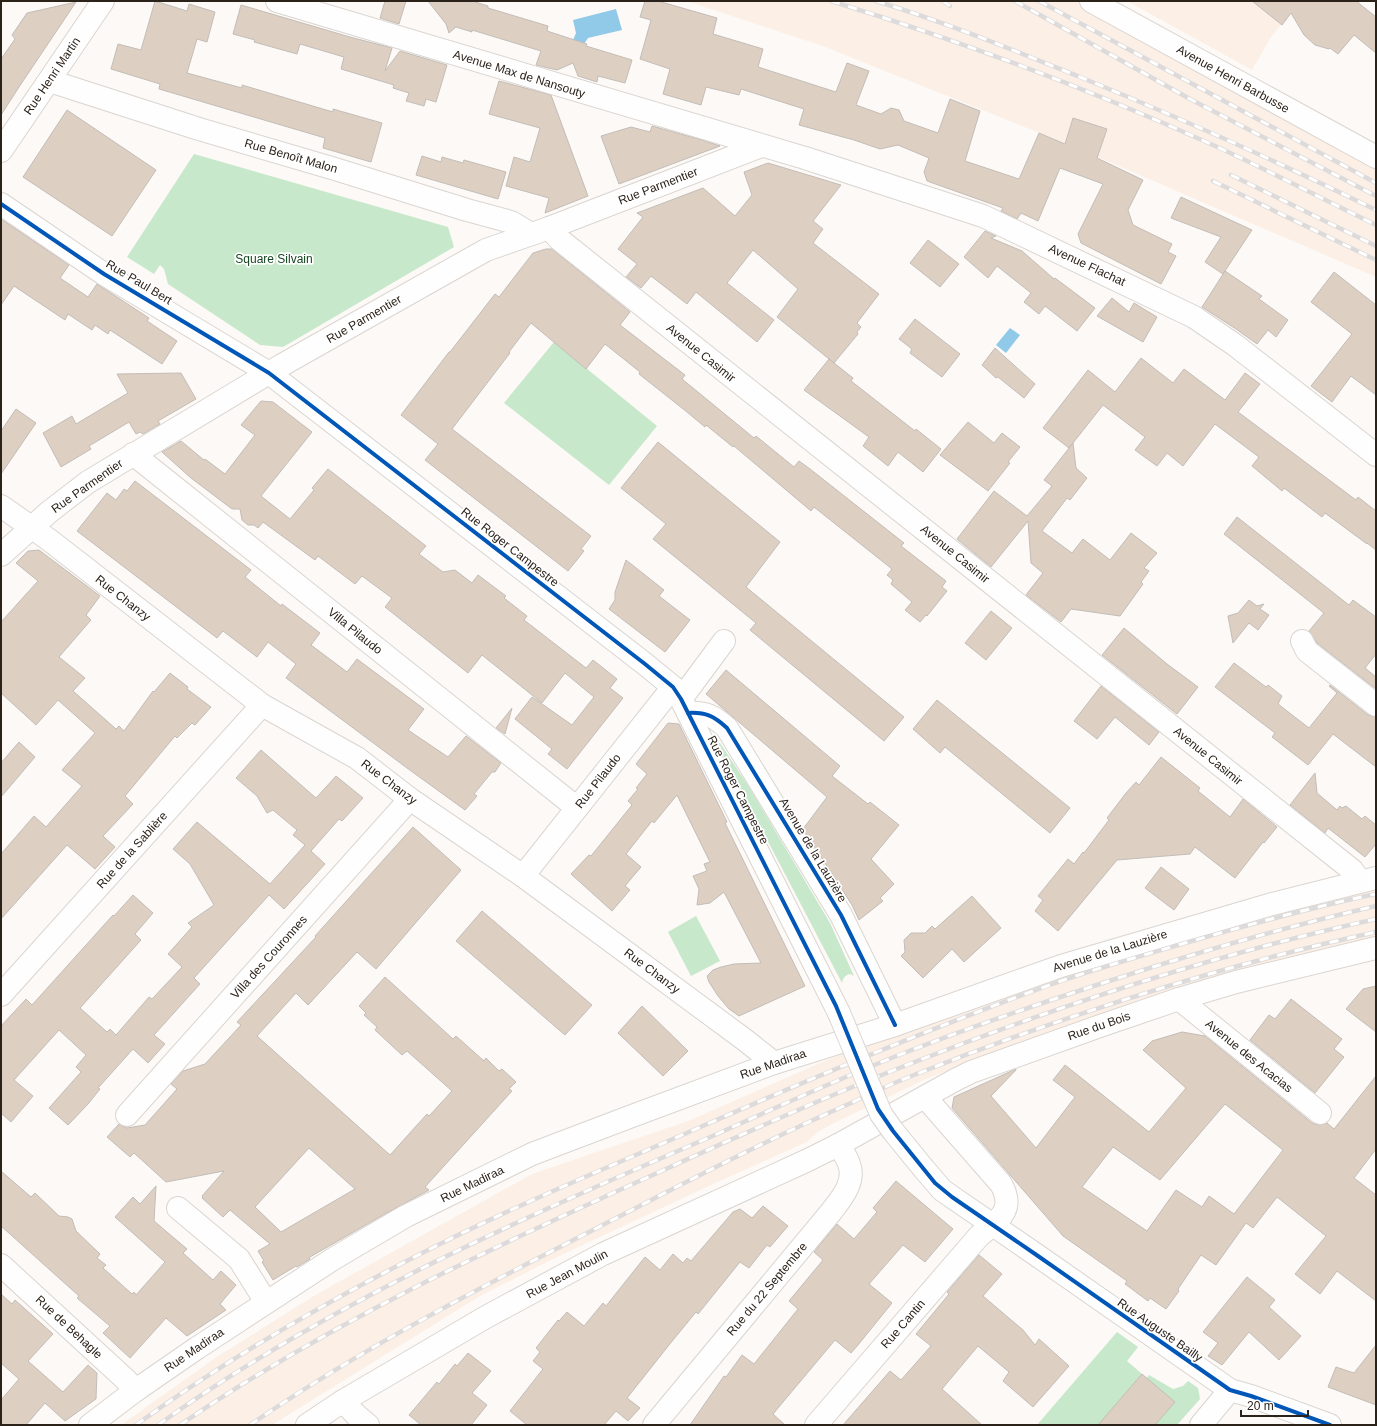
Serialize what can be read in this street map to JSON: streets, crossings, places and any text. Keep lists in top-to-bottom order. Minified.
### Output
{"streets":{"street":["Avenue Max de Nansouty","Rue Henri Martin","Avenue Henri Barbusse","Rue Benoît Malon","Rue Parmentier","Avenue Flachat","Rue Paul Bert","Avenue Casimir","Rue Roger Campestre","Rue Chanzy","Villa Pilaudo","Rue Pilaudo","Rue de la Sablière","Avenue de la Lauzière","Villa des Couronnes","Rue du Bois","Avenue des Acacias","Rue Madiraa","Rue Jean Moulin","Rue du 22 Septembre","Rue Cantin","Rue de Behagle","Rue Auguste Bailly"]},"crossings":[["Avenue Max de Nansouty","Rue Parmentier"],["Avenue Max de Nansouty","Avenue Flachat"],["Rue Henri Martin","Rue Benoît Malon"],["Rue Benoît Malon","Rue Parmentier"],["Rue Benoît Malon","Avenue Casimir"],["Rue Parmentier","Avenue Flachat"],["Rue Parmentier","Rue Paul Bert"],["Rue Parmentier","Avenue Casimir"],["Rue Parmentier","Rue Roger Campestre"],["Rue Parmentier","Rue Chanzy"],["Rue Parmentier","Villa Pilaudo"],["Rue Paul Bert","Rue Roger Campestre"],["Avenue Casimir","Avenue de la Lauzière"],["Rue Roger Campestre","Rue Pilaudo"],["Rue Roger Campestre","Avenue de la Lauzière"],["Rue Roger Campestre","Rue Cantin"],["Rue Roger Campestre","Rue Auguste Bailly"],["Rue Chanzy","Rue Pilaudo"],["Rue Chanzy","Rue de la Sablière"],["Rue Chanzy","Villa des Couronnes"],["Rue Chanzy","Rue Madiraa"],["Villa Pilaudo","Rue Pilaudo"],["Rue Pilaudo","Avenue de la Lauzière"],["Avenue de la Lauzière","Rue Madiraa"],["Rue du Bois","Avenue des Acacias"],["Rue du Bois","Rue Jean Moulin"],["Rue du Bois","Rue du 22 Septembre"],["Rue Madiraa","Rue de Behagle"],["Rue Jean Moulin","Rue du 22 Septembre"],["Rue Cantin","Rue Auguste Bailly"]],"parks":["Square Silvain"],"scale_bar":"20 m"}
